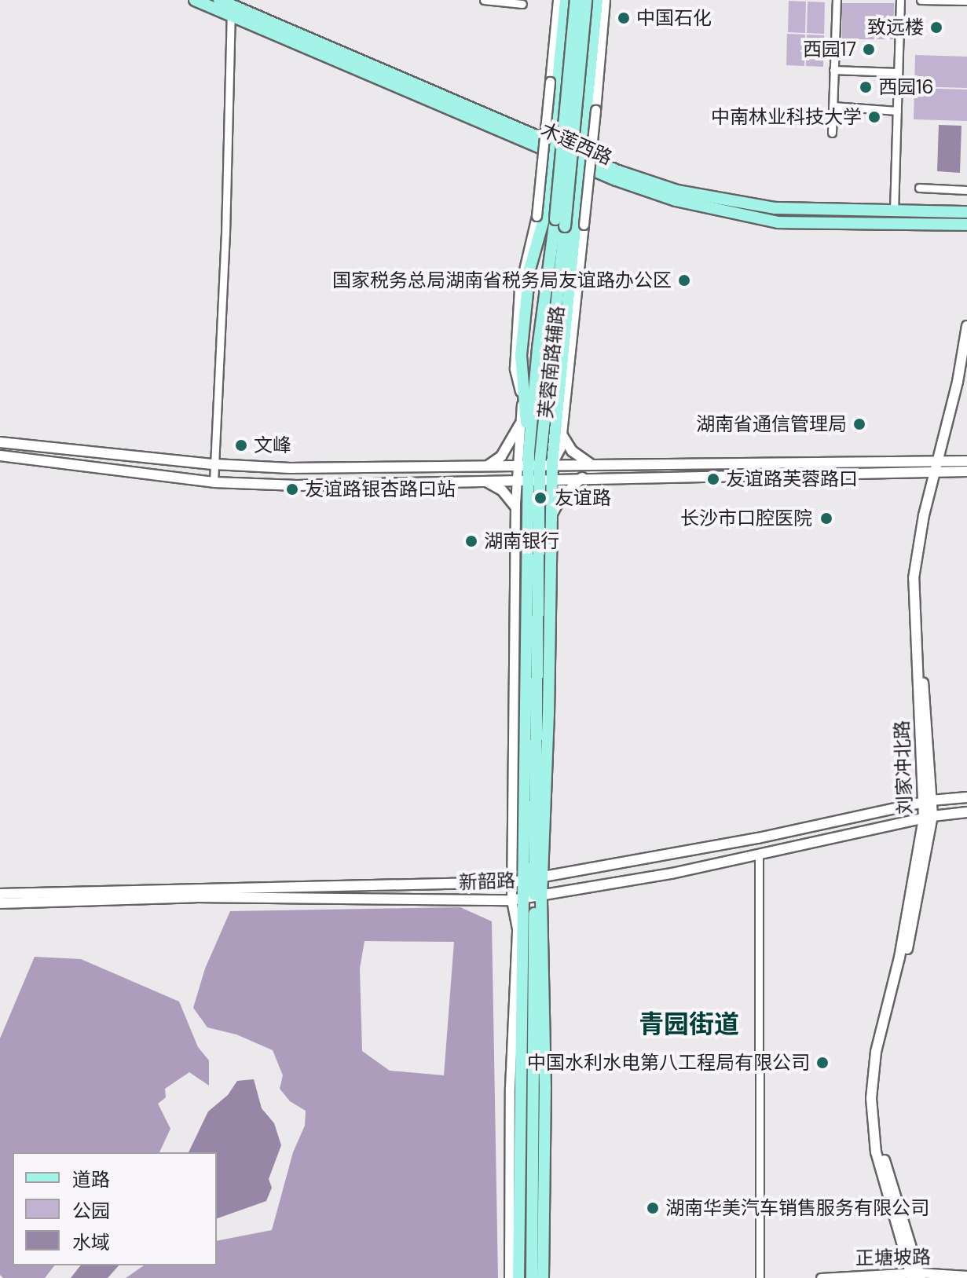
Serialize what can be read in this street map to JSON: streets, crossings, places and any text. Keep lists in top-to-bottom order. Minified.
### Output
{"streets":{"main road":["木莲西路","刘家冲北路","新韶路"],"street":["芙蓉南路辅路","正塘坡路"]},"crossings":[["刘家冲北路","新韶路"],["刘家冲北路","正塘坡路"]],"districts":["青园街道"],"places":["中国石化","致远楼","西园17","西园16","中南林业科技大学","国家税务总局湖南省税务局友谊路办公区","湖南省通信管理局","文峰","友谊路芙蓉路口","友谊路银杏路口站","友谊路","长沙市口腔医院","湖南银行","中国水利水电第八工程局有限公司","湖南华美汽车销售服务有限公司"],"legend":["道路","公园","水域"]}
